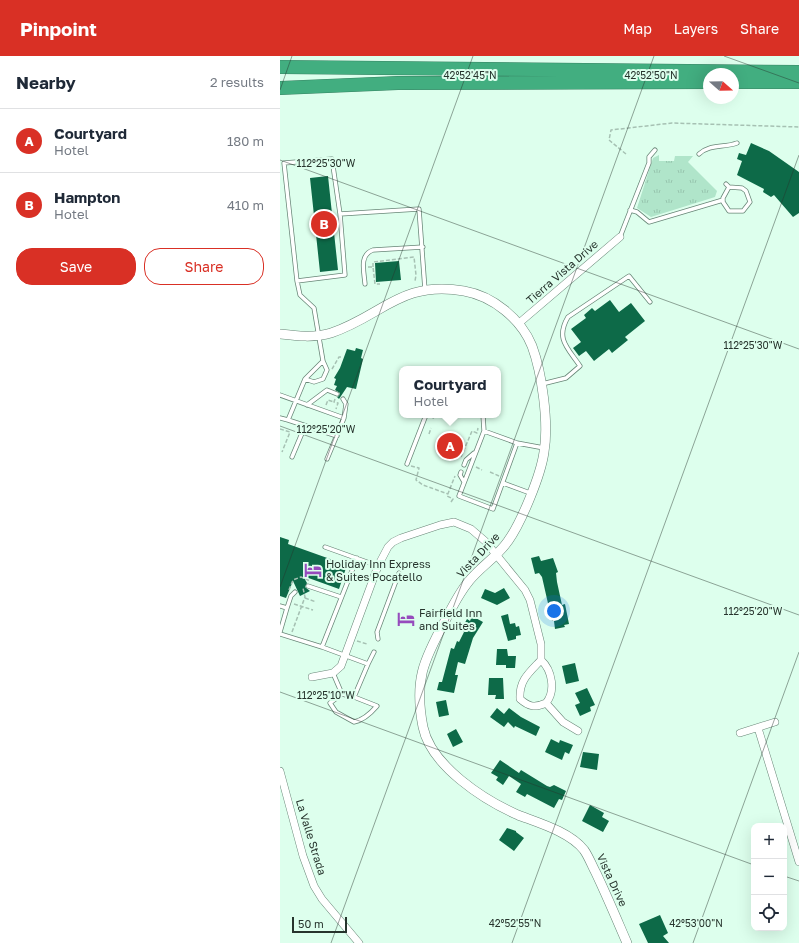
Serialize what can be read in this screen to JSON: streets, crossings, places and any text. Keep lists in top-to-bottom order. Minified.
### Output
{"streets":{"street":["Tierra Vista Drive","Vista Drive","La Valle Strada"]},"crossings":[["Tierra Vista Drive","Vista Drive"]],"places":{"hotel":["Holiday Inn Express & Suites Pocatello","Fairfield Inn and Suites"]},"scale_bar":"50 m","north":"right","page":{"header":"Pinpoint","nav":["Map","Layers","Share"],"heading":["Nearby","2 results"],"list":[{"mark":"A","name":"Courtyard","note":"Hotel","value":"180 m"},{"mark":"B","name":"Hampton","note":"Hotel","value":"410 m"}],"pins":["B","A"],"buttons":["Save","Share"],"popup":["Courtyard","Hotel"],"map_buttons":["+","−"],"scale":"50 m"},"coordinates":["42°52'45\"N","42°52'50\"N","112°25'30\"W","112°25'20\"W","112°25'10\"W","42°52'55\"N","42°53'00\"N"]}
